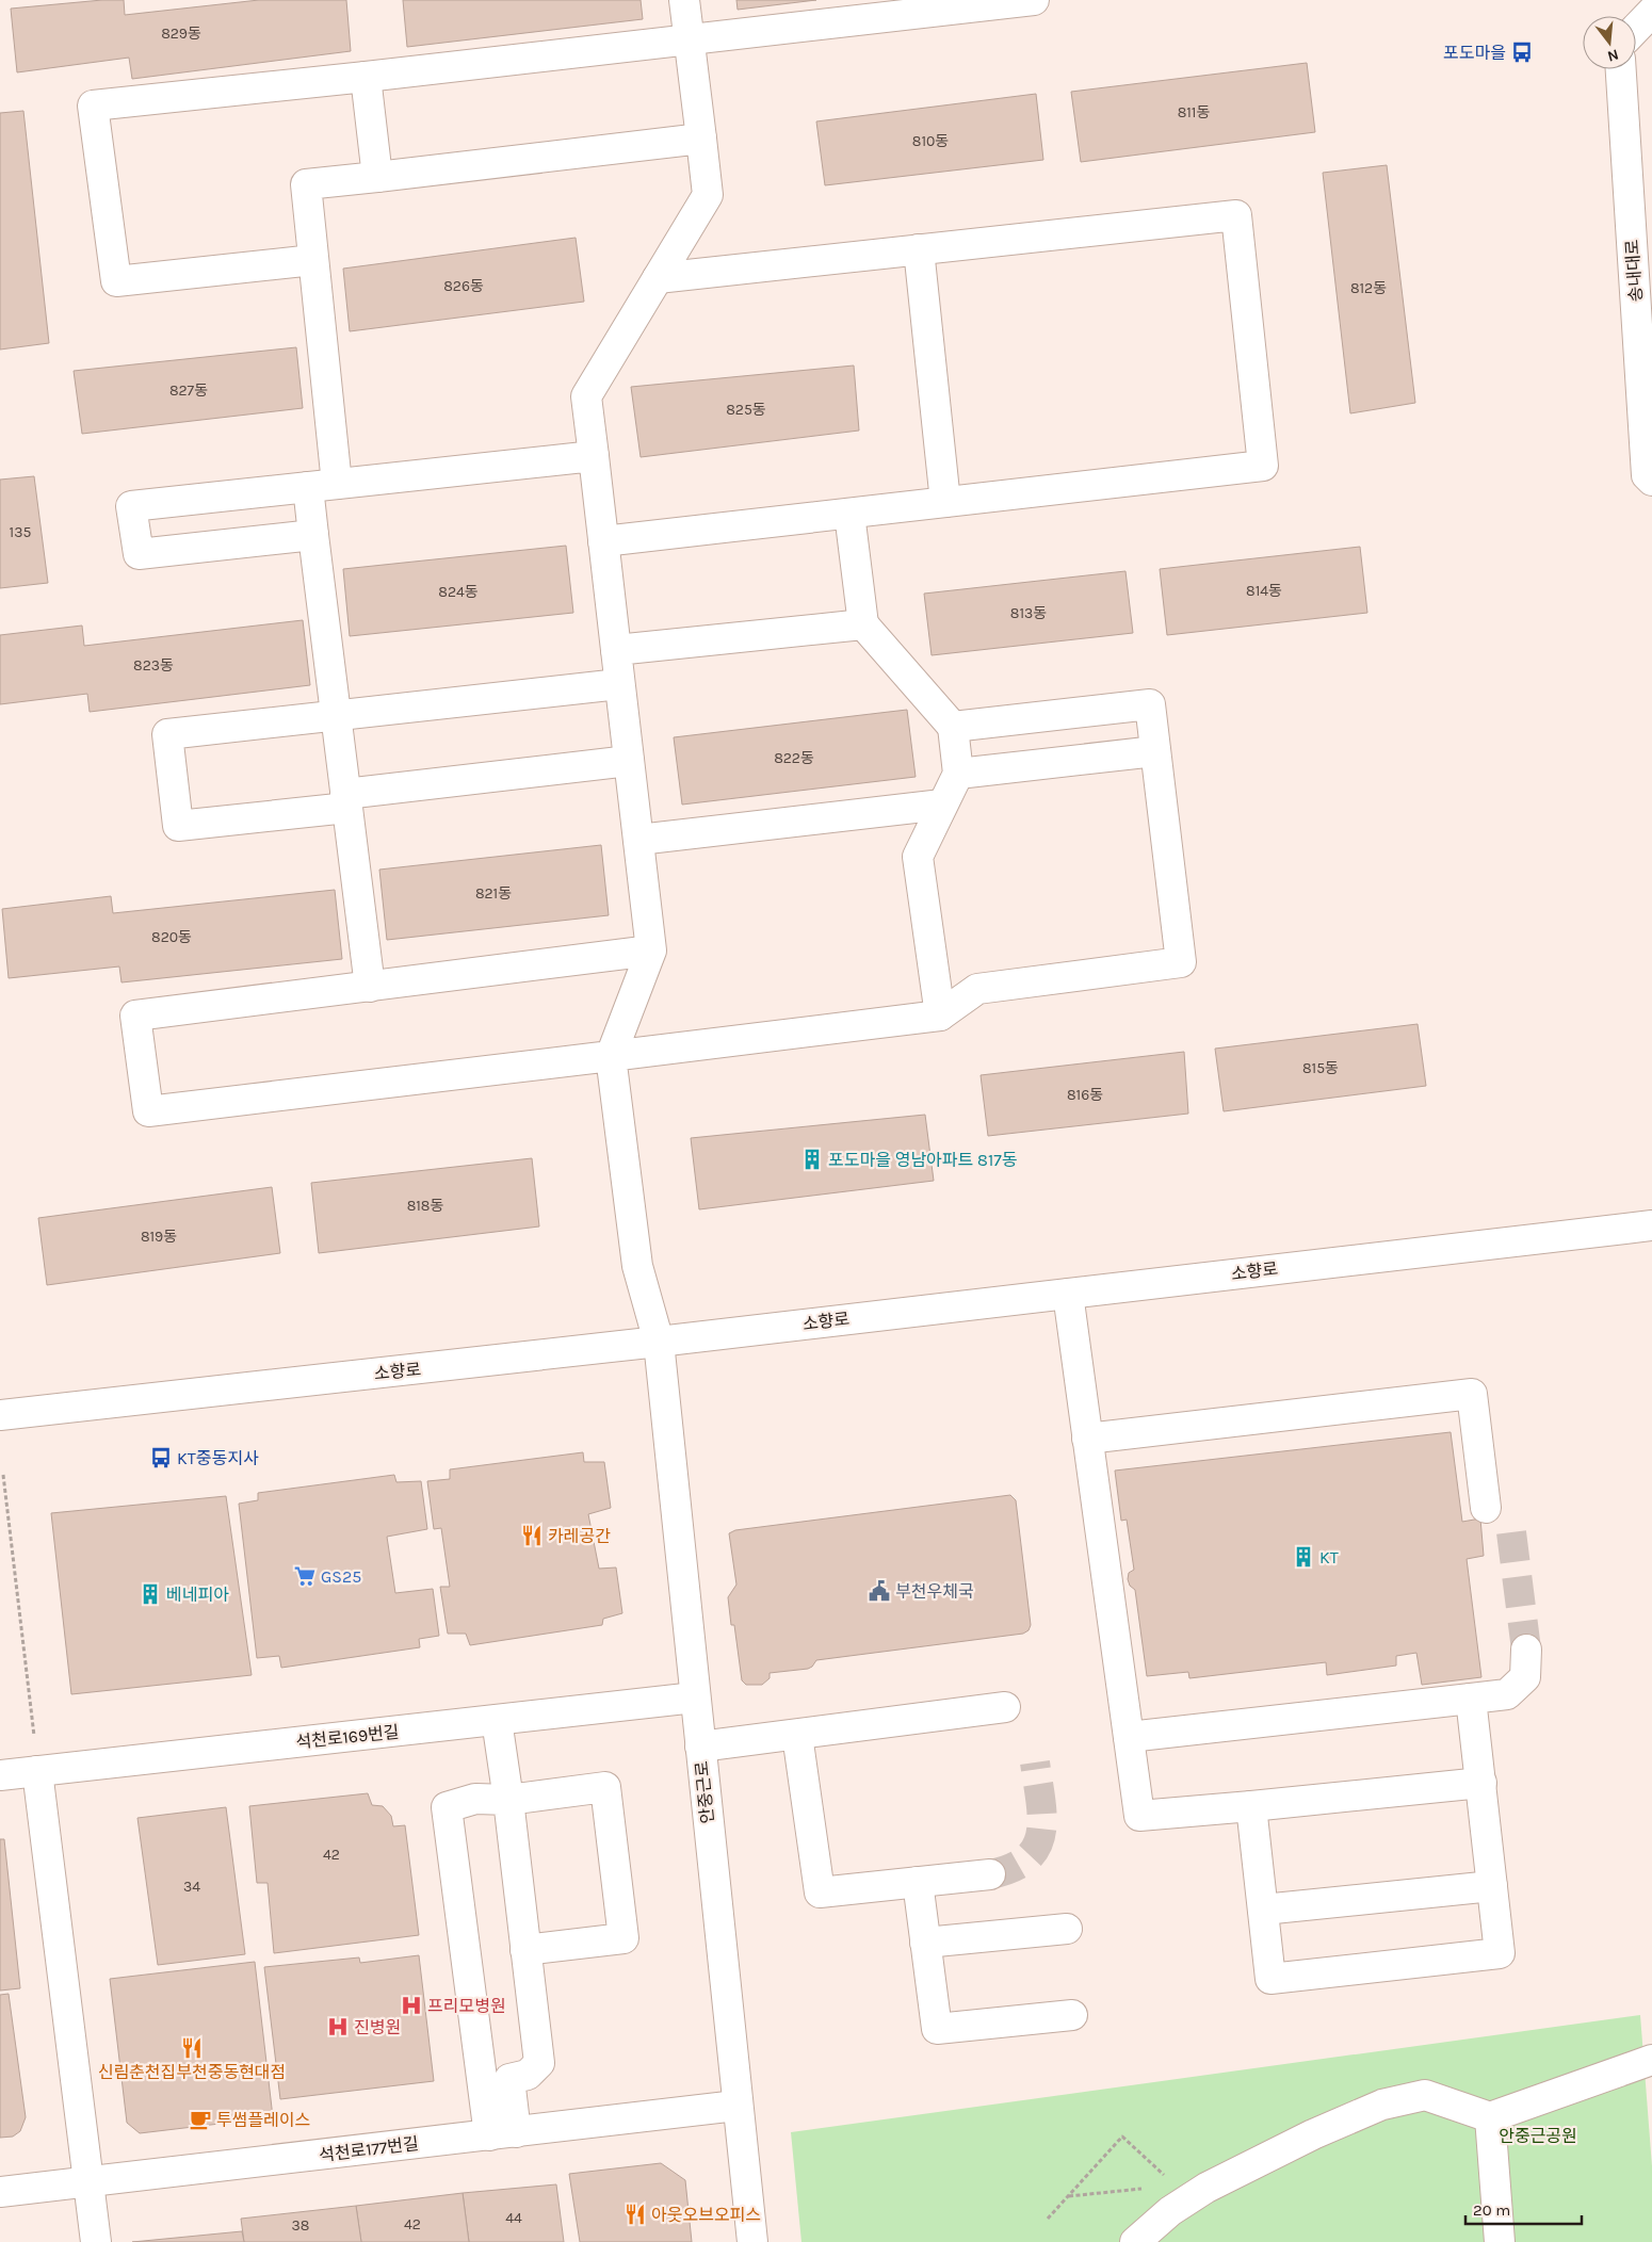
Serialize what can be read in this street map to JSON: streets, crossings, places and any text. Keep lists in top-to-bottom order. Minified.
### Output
{"streets":{"street":["송내대로","소향로","석천로169번길","안중근로","석천로177번길"]},"crossings":[["소향로","안중근로"],["석천로169번길","안중근로"],["안중근로","석천로177번길"]],"parks":["안중근공원"],"places":{"bus stop":["포도마을","KT중동지사"],"building":["포도마을 영남아파트 817동","KT","베네피아"],"restaurant":["카레공간","신림춘천집부천중동현대점","아웃오브오피스"],"supermarket":["GS25"],"public building":["부천우체국"],"hospital":["프리모병원","진병원"],"cafe":["투썸플레이스"]},"house_numbers":["829동","811동","810동","826동","812동","827동","825동","135","814동","824동","813동","823동","822동","821동","820동","815동","816동","818동","819동","42","34","44","42","38"],"scale_bar":"20 m","north":"bottom"}
